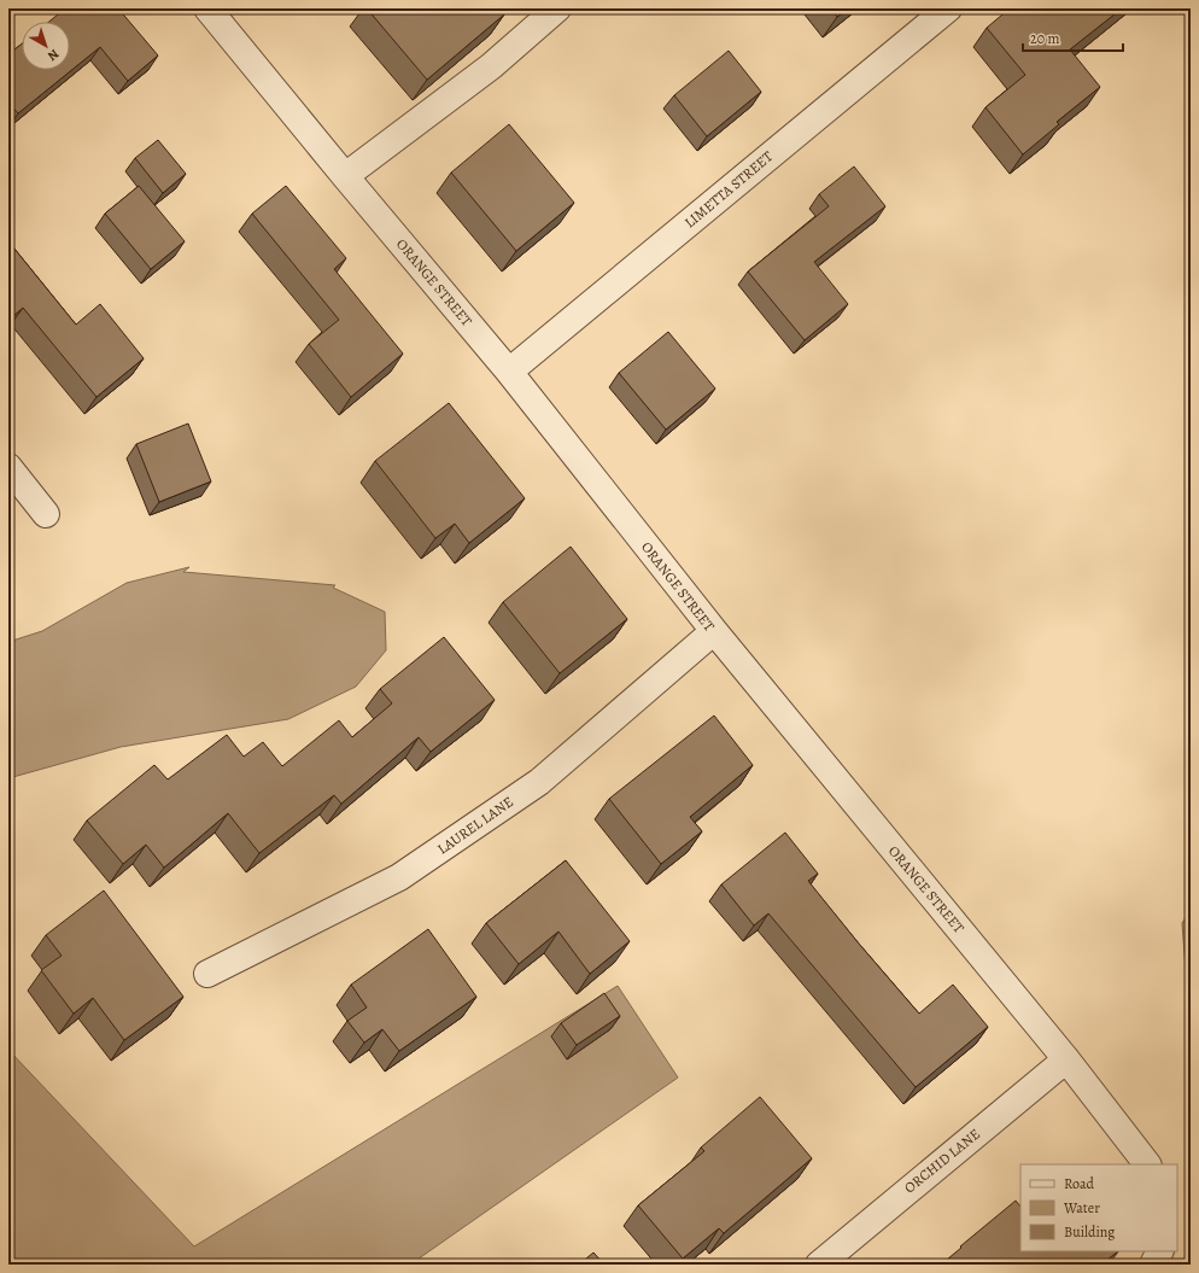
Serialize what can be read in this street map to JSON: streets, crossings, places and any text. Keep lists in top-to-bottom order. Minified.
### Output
{"streets":{"street":["LIMETTA STREET","ORANGE STREET","LAUREL LANE","ORCHID LANE"]},"crossings":[["LIMETTA STREET","ORANGE STREET"],["ORANGE STREET","LAUREL LANE"],["ORANGE STREET","ORCHID LANE"]],"legend":["Road","Water","Building"],"scale_bar":"20 m","north":"bottom right"}
